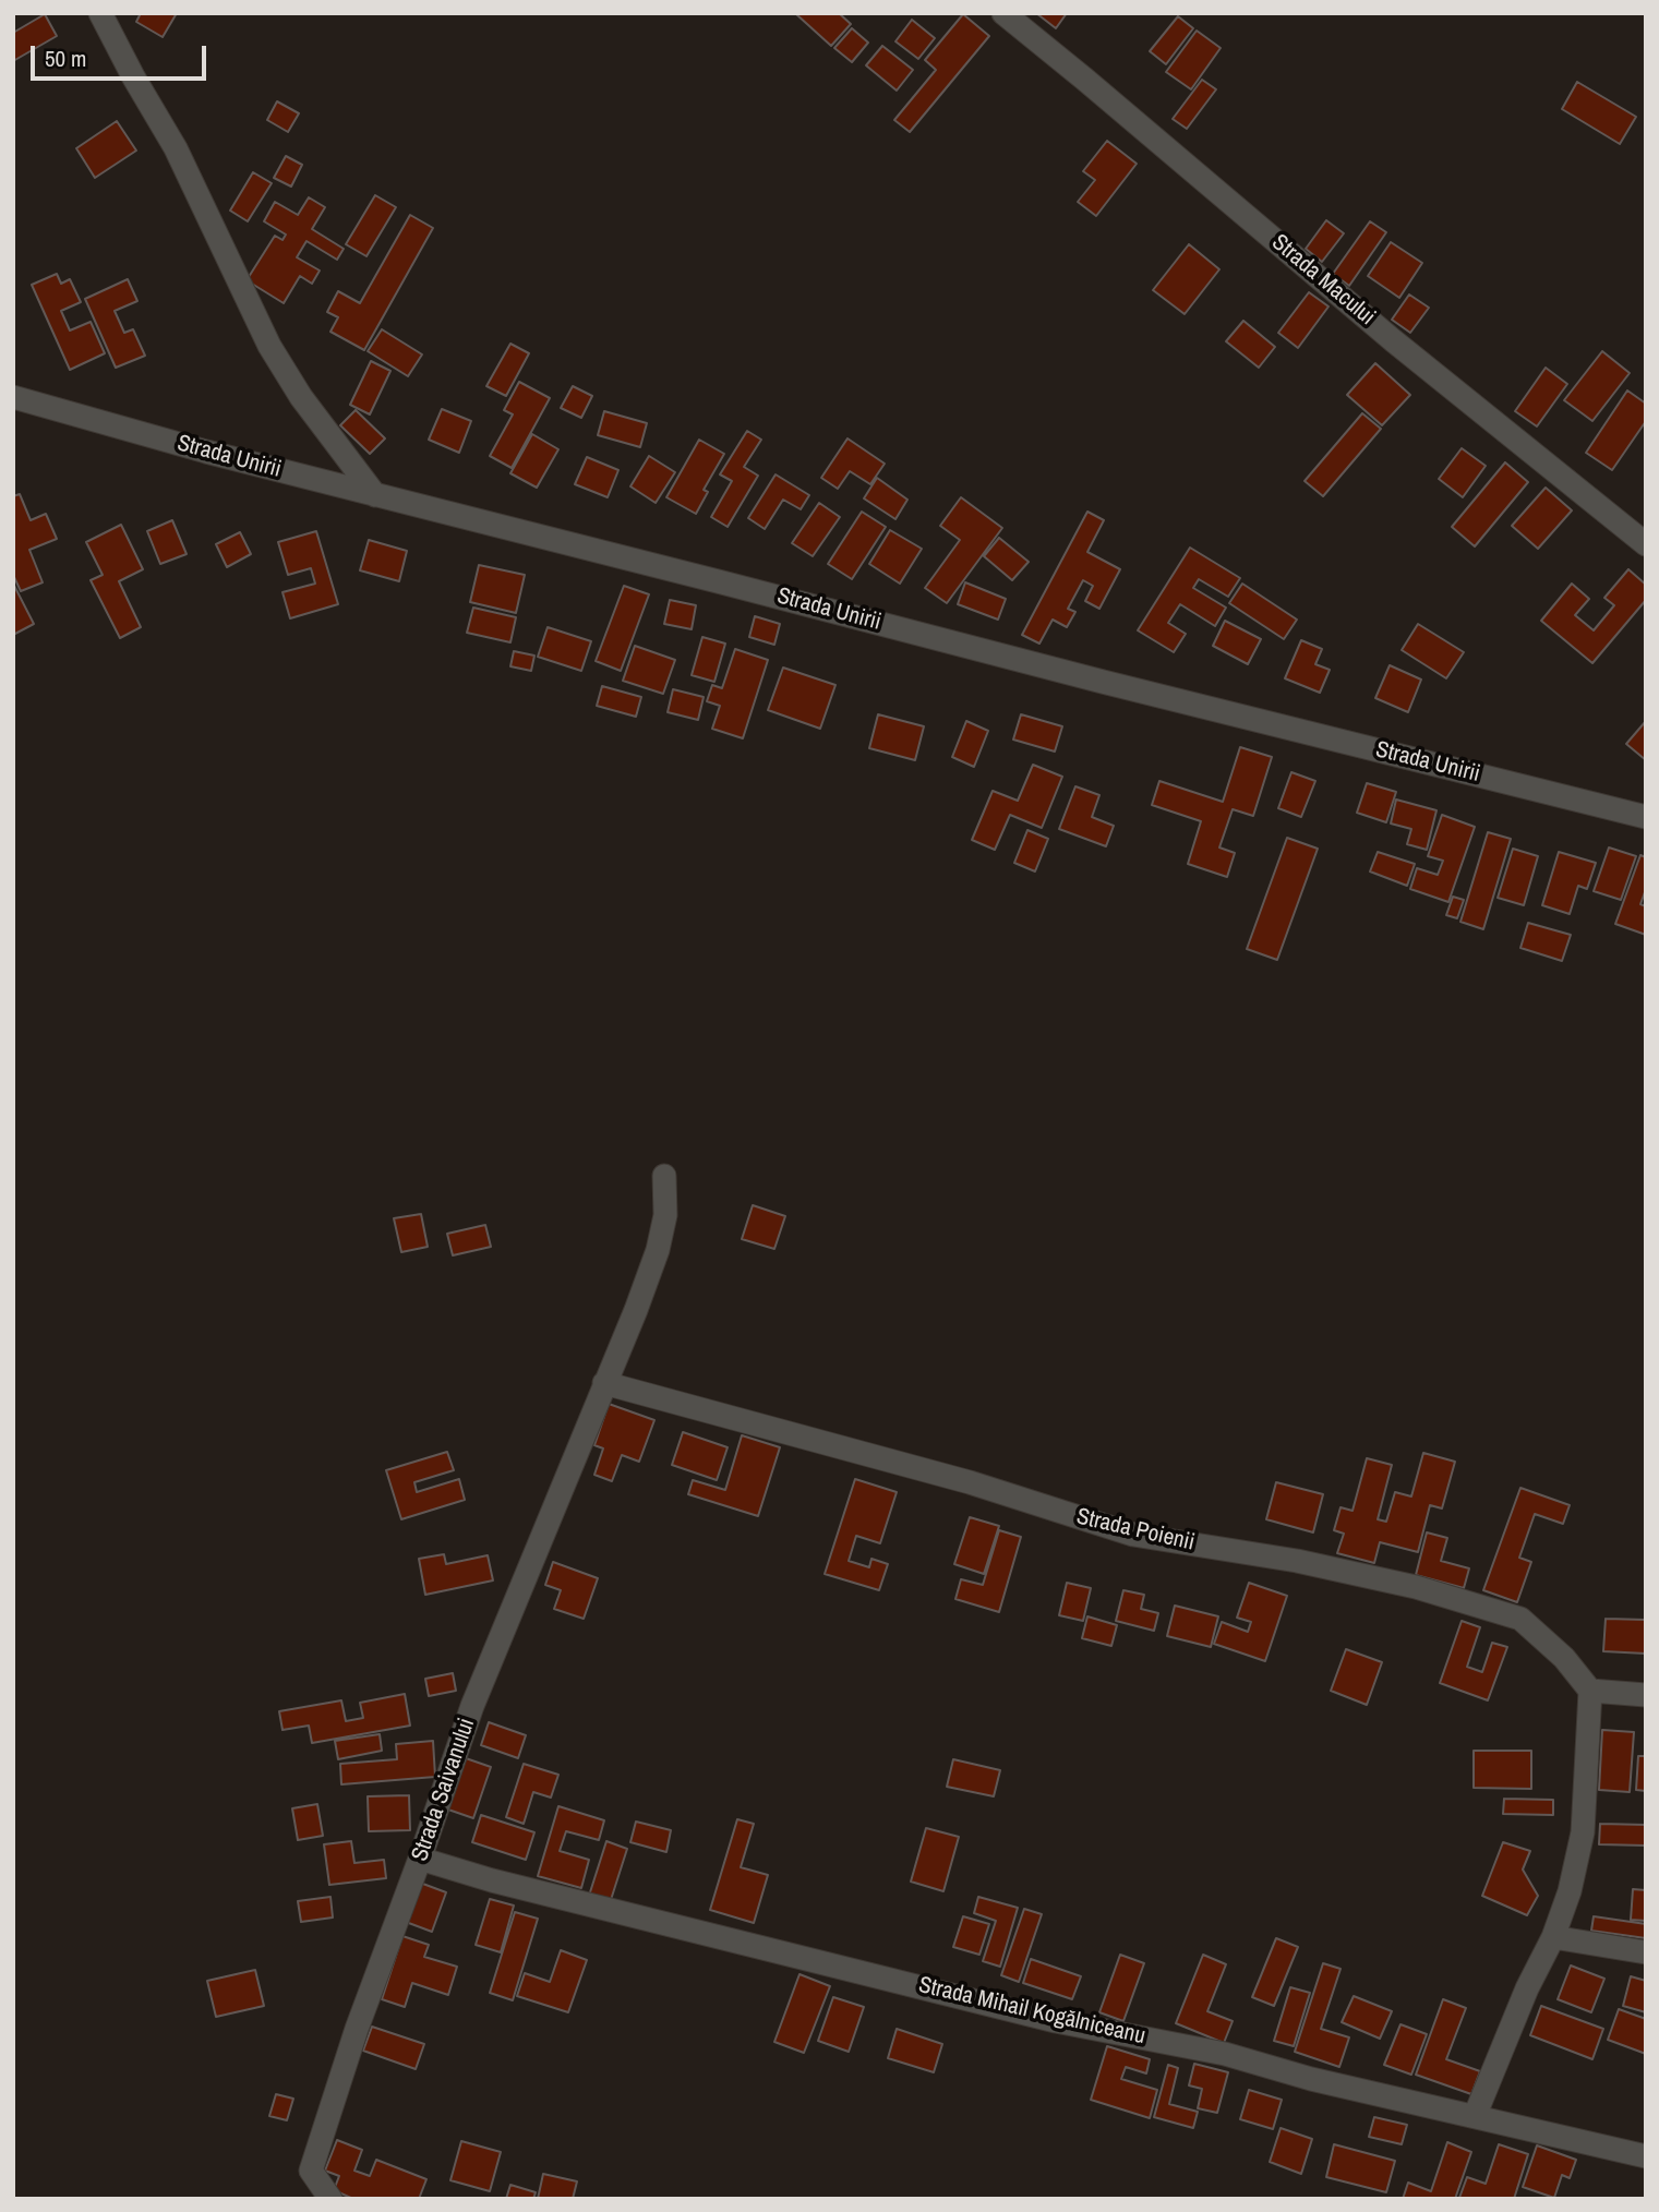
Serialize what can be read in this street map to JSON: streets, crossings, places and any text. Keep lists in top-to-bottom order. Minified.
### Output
{"streets":{"street":["Strada Macului","Strada Unirii","Strada Poienii","Strada Saivanului","Strada Mihail Kogălniceanu"]},"crossings":[["Strada Poienii","Strada Saivanului"],["Strada Saivanului","Strada Mihail Kogălniceanu"]],"scale_bar":"50 m"}
